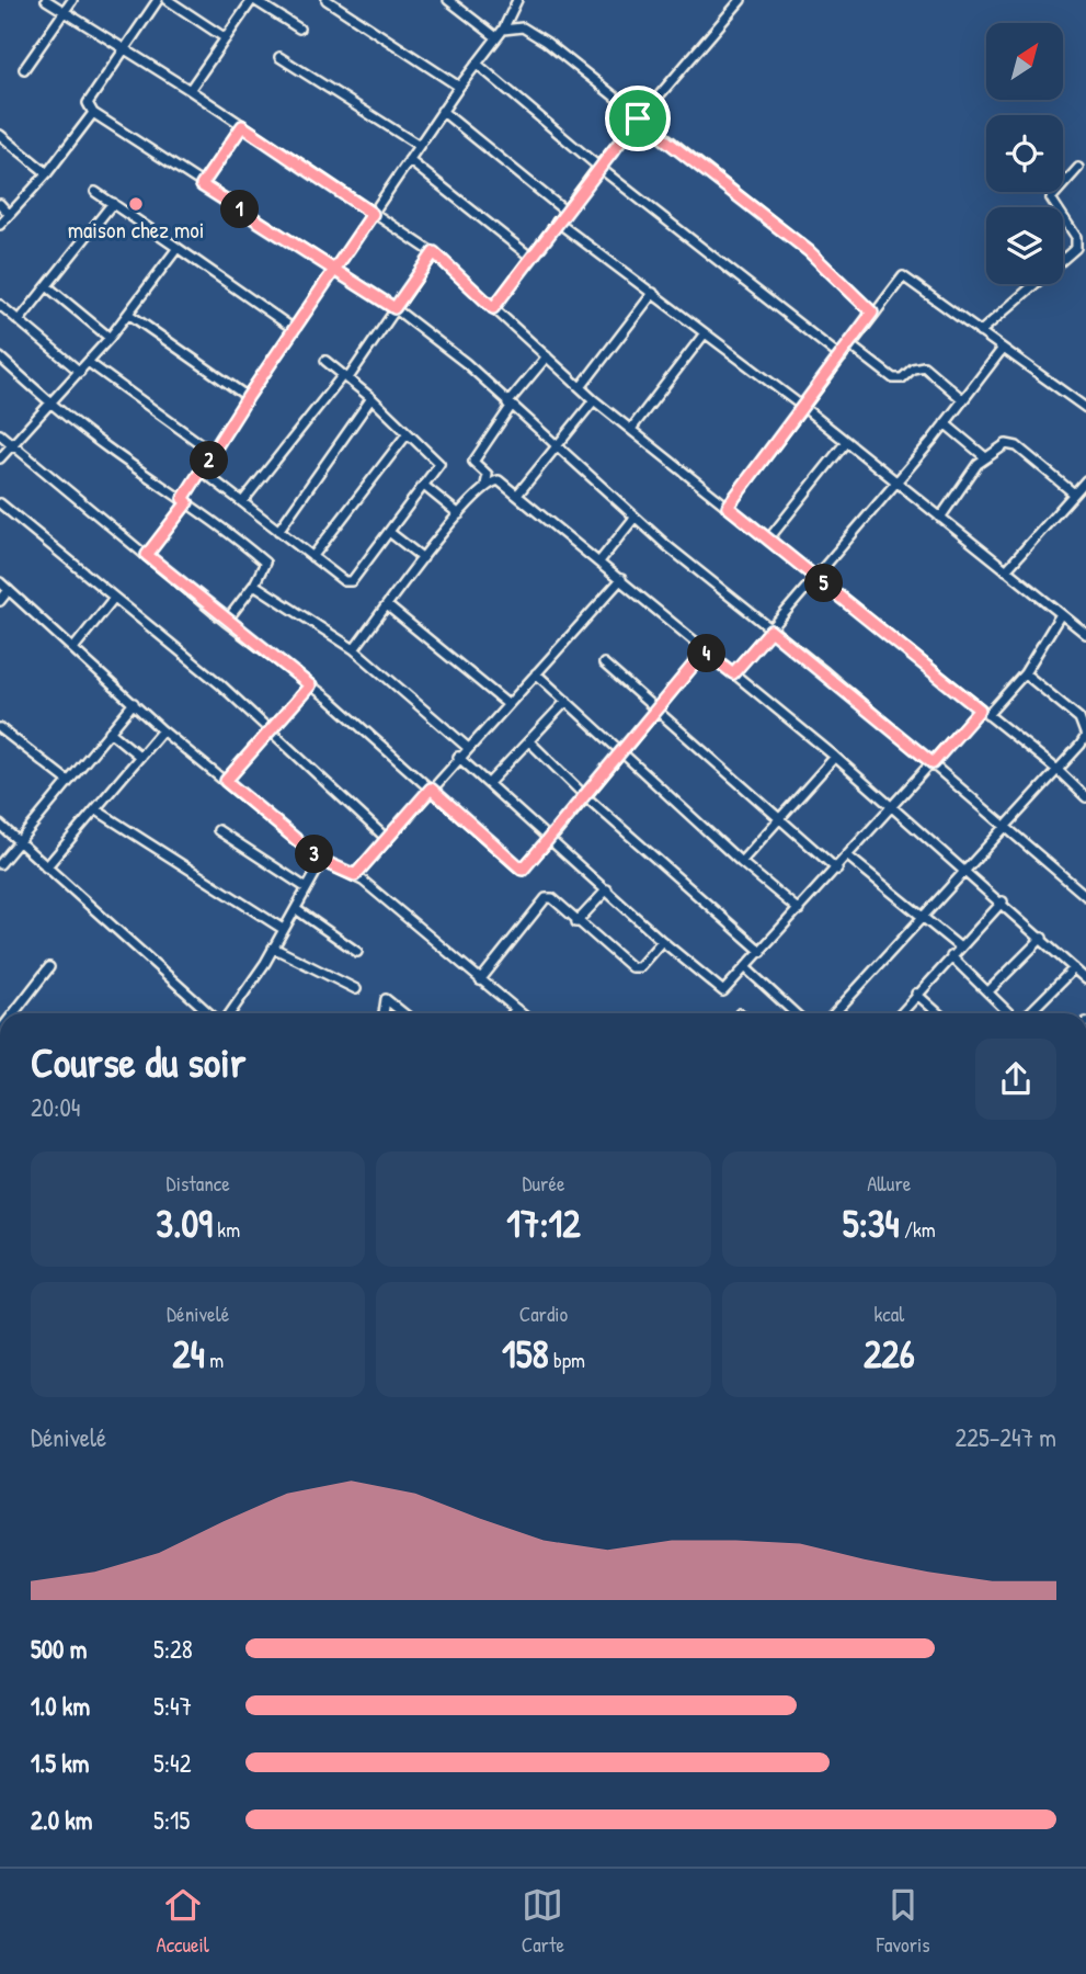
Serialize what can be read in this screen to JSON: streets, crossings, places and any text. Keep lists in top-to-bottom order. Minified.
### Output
{"places":["maison chez moi"],"north":"top right","page":{"pins":["1","2","5","4","3"],"heading":["Course du soir","20:04"],"stats":[["Distance","3.09 km"],["Durée","17:12"],["Allure","5:34 /km"],["Dénivelé","24 m"],["Cardio","158 bpm"],["kcal","226"]],"chart":["Dénivelé","225–247 m"],"list":[{"name":"500 m","note":"5:28"},{"name":"1.0 km","note":"5:47"},{"name":"1.5 km","note":"5:42"},{"name":"2.0 km","note":"5:15"}],"tabs":["Accueil","Carte","Favoris"]}}
